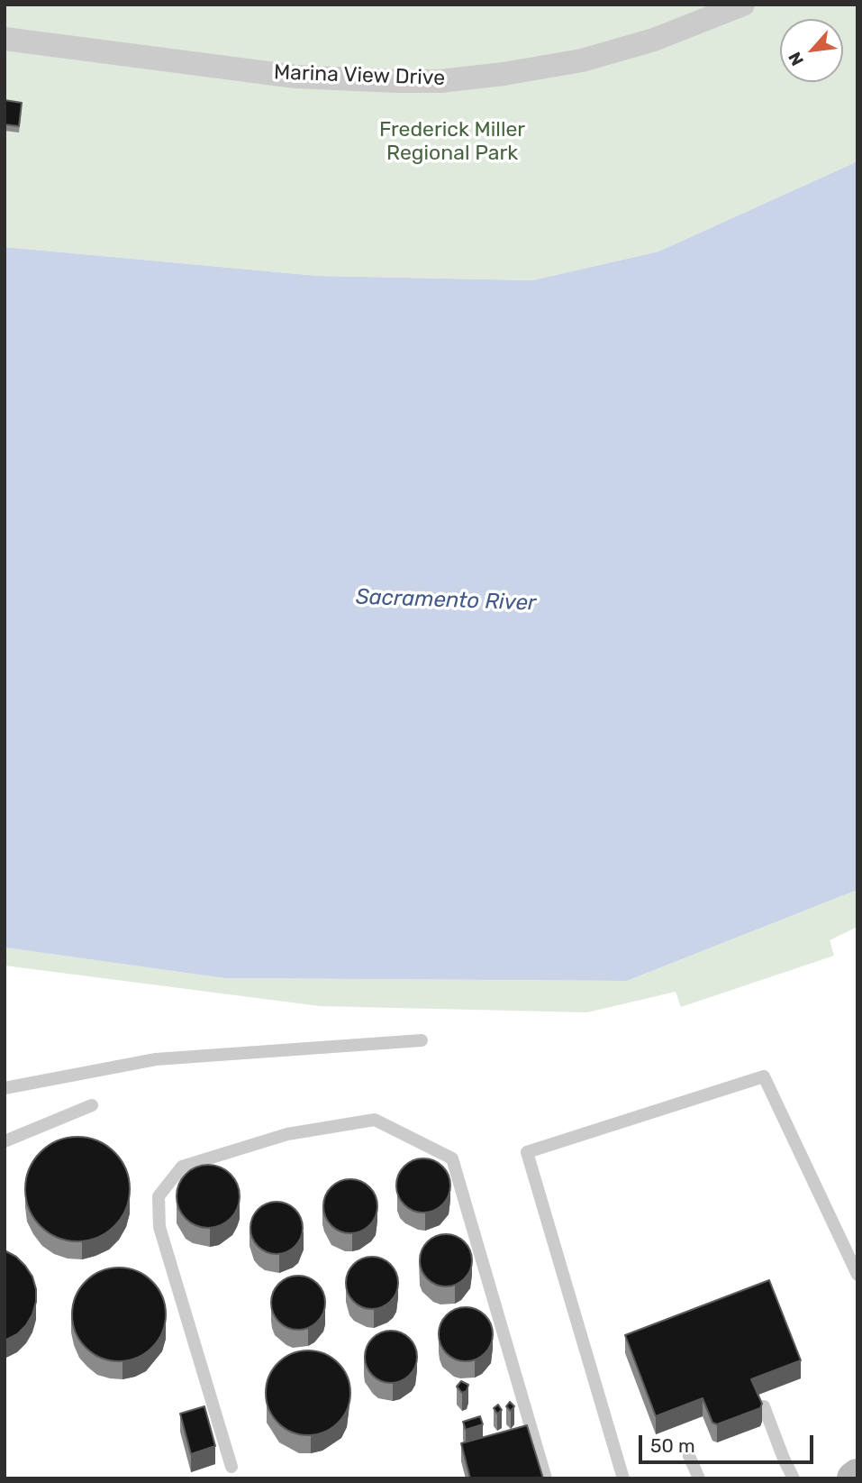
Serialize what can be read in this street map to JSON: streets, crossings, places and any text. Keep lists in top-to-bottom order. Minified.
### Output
{"streets":{"street":["Marina View Drive"]},"water":["Sacramento River"],"parks":["Frederick Miller Regional Park"],"scale_bar":"50 m","north":"bottom left"}
